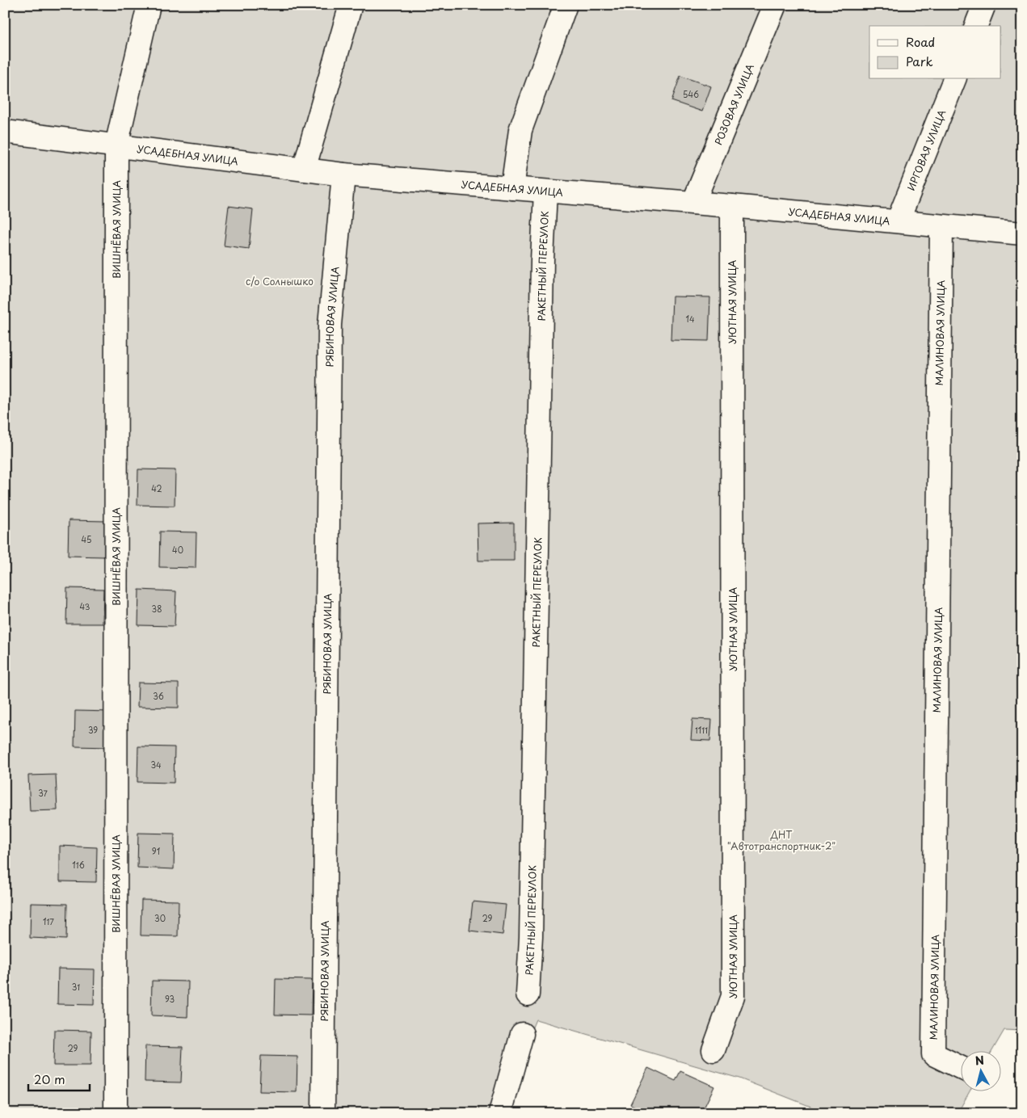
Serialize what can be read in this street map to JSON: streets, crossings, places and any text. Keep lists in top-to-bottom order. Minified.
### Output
{"streets":{"street":["РОЗОВАЯ УЛИЦА","ИРГОВАЯ УЛИЦА","УСАДЕБНАЯ УЛИЦА","ВИШНЁВАЯ УЛИЦА","РАКЕТНЫЙ ПЕРЕУЛОК","УЮТНАЯ УЛИЦА","РЯБИНОВАЯ УЛИЦА","МАЛИНОВАЯ УЛИЦА"]},"crossings":[["РОЗОВАЯ УЛИЦА","УСАДЕБНАЯ УЛИЦА"],["ИРГОВАЯ УЛИЦА","УСАДЕБНАЯ УЛИЦА"],["УСАДЕБНАЯ УЛИЦА","ВИШНЁВАЯ УЛИЦА"],["УСАДЕБНАЯ УЛИЦА","РАКЕТНЫЙ ПЕРЕУЛОК"],["УСАДЕБНАЯ УЛИЦА","УЮТНАЯ УЛИЦА"],["УСАДЕБНАЯ УЛИЦА","РЯБИНОВАЯ УЛИЦА"],["УСАДЕБНАЯ УЛИЦА","МАЛИНОВАЯ УЛИЦА"]],"parks":["с/о Солнышко","ДНТ \"Автотранспортник-2\""],"house_numbers":["546","14","42","45","40","43","38","36","39","1111","34","37","91","116","30","29","117","31","93","29"],"legend":["Road","Park"],"scale_bar":"20 m","north":"top"}
